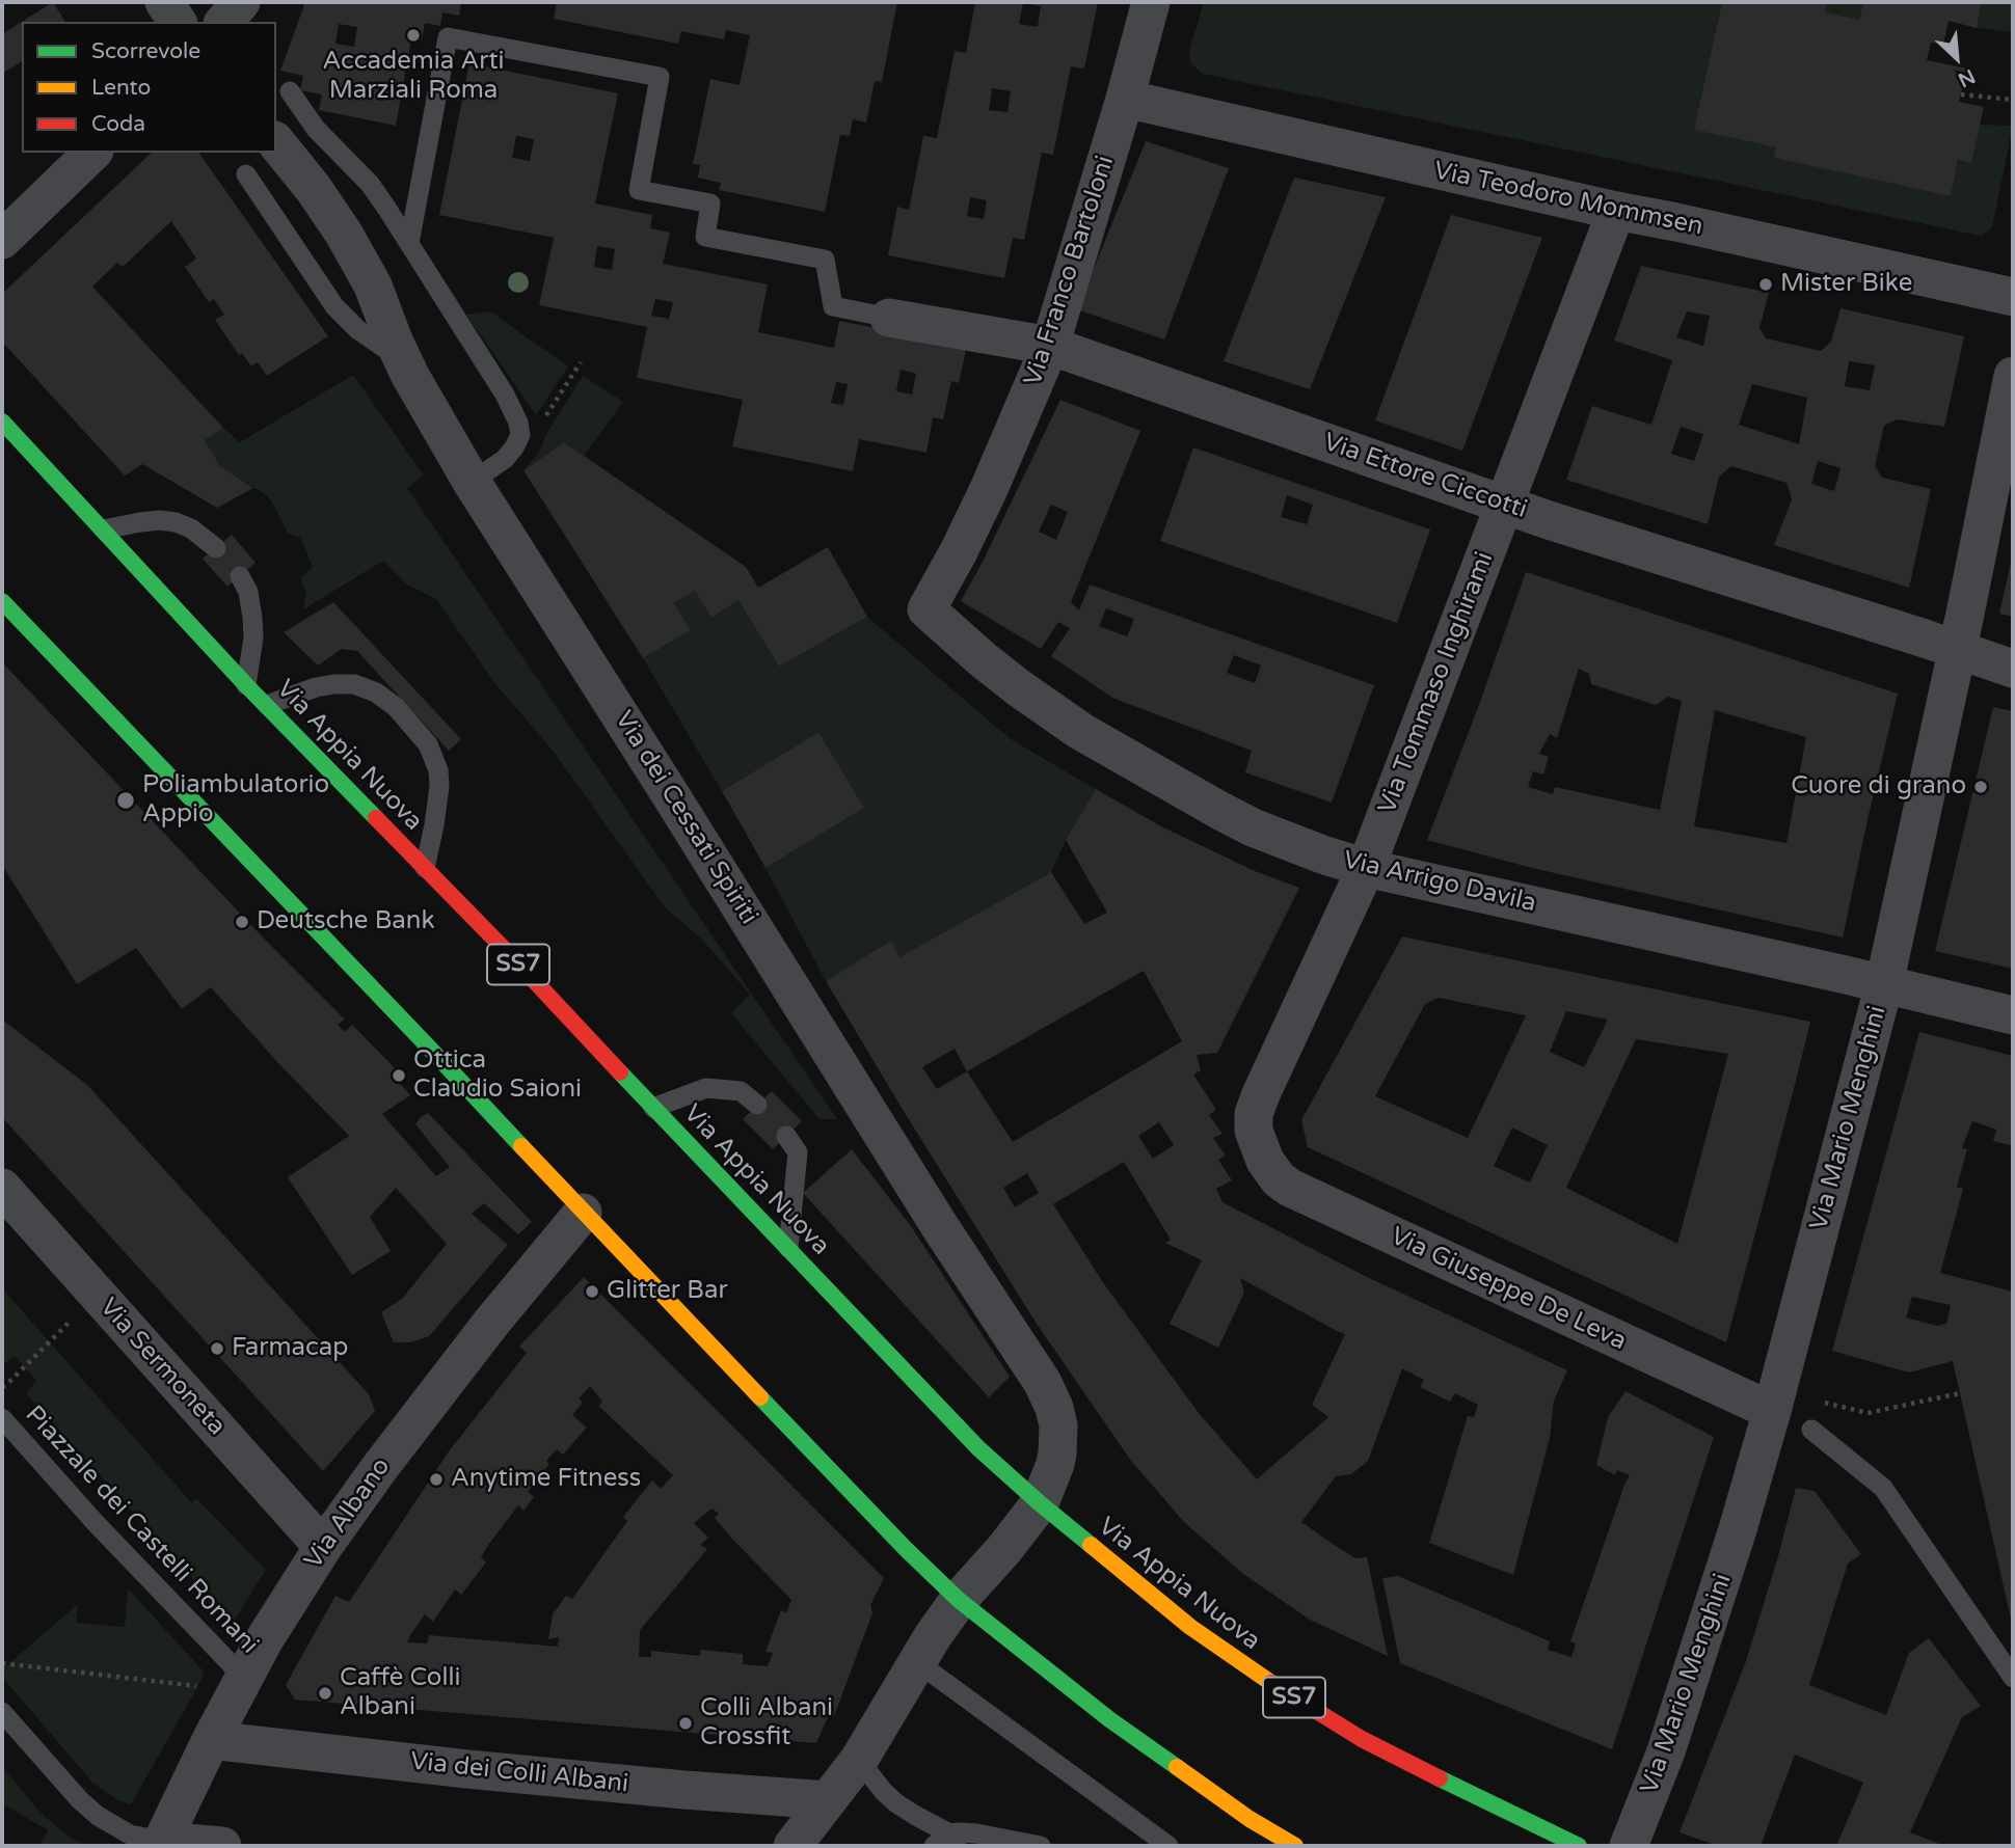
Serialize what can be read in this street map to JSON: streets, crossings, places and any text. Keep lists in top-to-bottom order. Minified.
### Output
{"streets":{"main road":["Via Appia Nuova","SS7"],"street":["Via Teodoro Mommsen","Via Franco Bartoloni","Via Ettore Ciccotti","Via Tommaso Inghirami","Via dei Cessati Spiriti","Via Arrigo Davila","Via Mario Menghini","Via Giuseppe De Leva","Via Sermoneta","Via Albano","Via dei Colli Albani"],"lane":["Piazzale dei Castelli Romani"]},"crossings":[["Via Teodoro Mommsen","Via Franco Bartoloni"],["Via Teodoro Mommsen","Via Tommaso Inghirami"],["Via Franco Bartoloni","Via Ettore Ciccotti"],["Via Franco Bartoloni","Via Arrigo Davila"],["Via Ettore Ciccotti","Via Tommaso Inghirami"],["Via Ettore Ciccotti","Via Mario Menghini"],["Via Tommaso Inghirami","Via Arrigo Davila"],["Via Tommaso Inghirami","Via Giuseppe De Leva"],["Via Appia Nuova","Via dei Cessati Spiriti"],["Via dei Cessati Spiriti","Via dei Colli Albani"],["Via Arrigo Davila","Via Mario Menghini"],["Via Mario Menghini","Via Giuseppe De Leva"],["Via Sermoneta","Via Albano"],["Via Albano","Piazzale dei Castelli Romani"],["Via Albano","Via dei Colli Albani"]],"places":["Accademia Arti Marziali Roma","Mister Bike","Cuore di grano","Poliambulatorio Appio","Deutsche Bank","Ottica Claudio Saioni","Glitter Bar","Farmacap","Anytime Fitness","Caffè Colli Albani","Colli Albani Crossfit"],"legend":["Scorrevole","Lento","Coda"],"north":"bottom right"}
